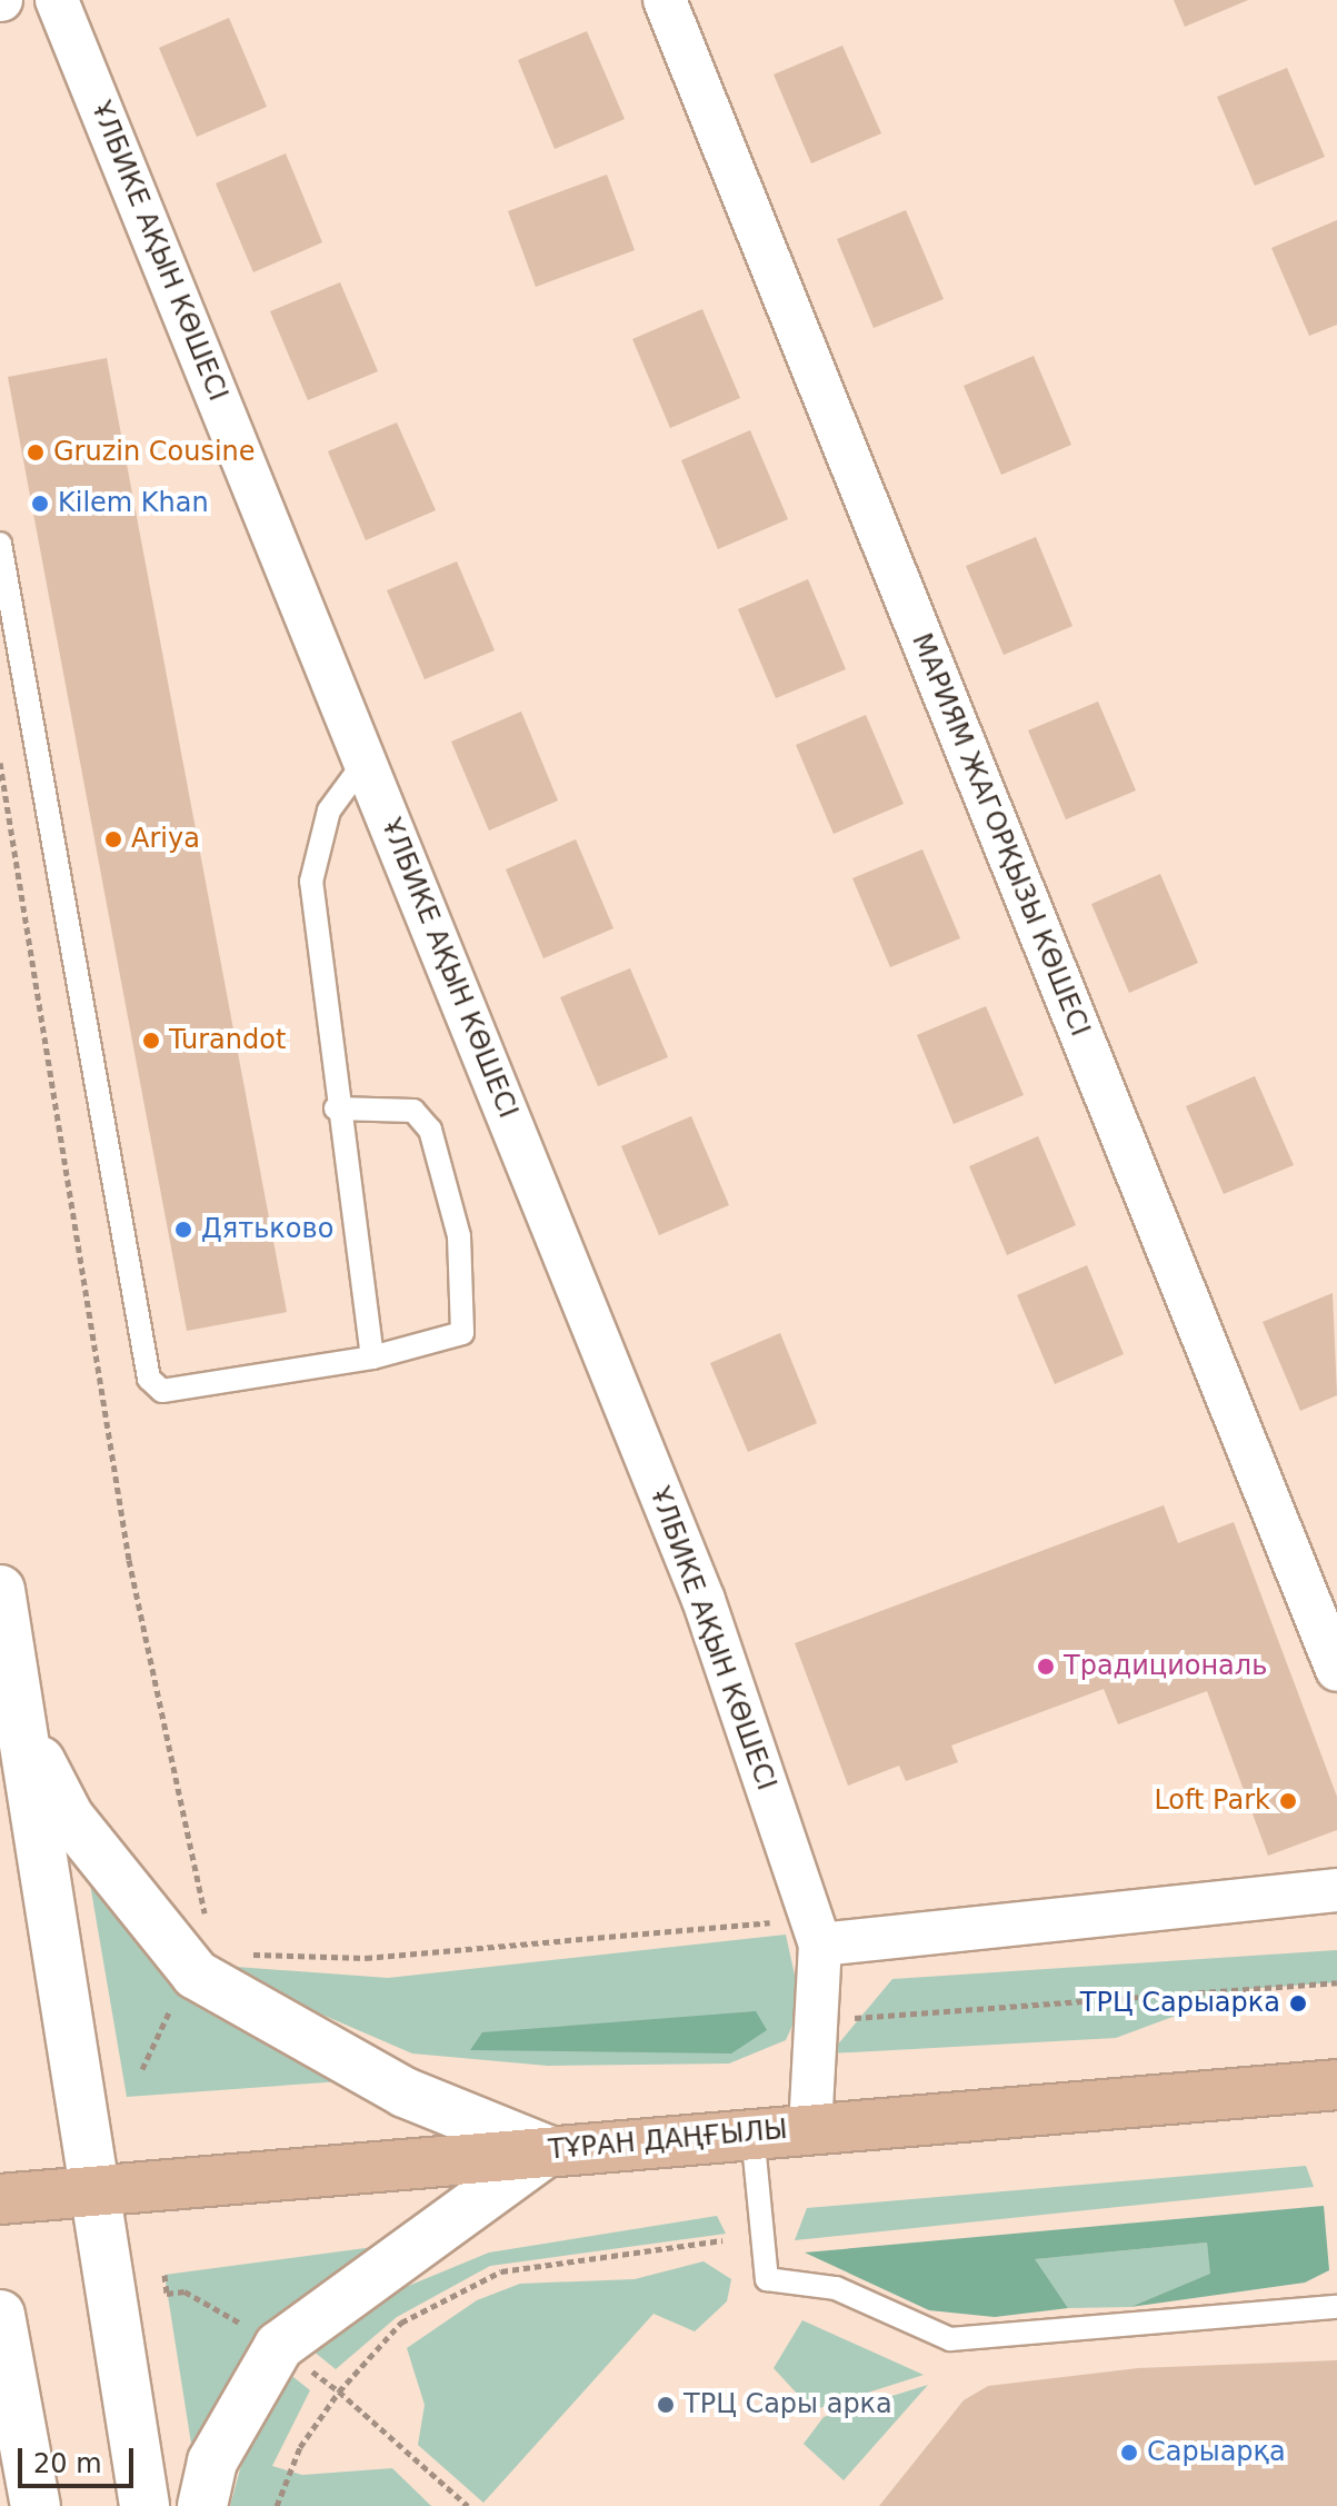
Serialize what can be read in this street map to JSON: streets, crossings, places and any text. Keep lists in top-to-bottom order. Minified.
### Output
{"streets":{"main road":["ТҰРАН ДАҢҒЫЛЫ"],"street":["ҰЛБИКЕ АҚЫН КӨШЕСІ","МАРИЯМ ЖАГОРҚЫЗЫ КӨШЕСІ"]},"places":["Gruzin Cousine","Kilem Khan","Ariya","Turandot","Дятьково","Традициональ","Loft Park","ТРЦ Сарыарка","ТРЦ Сары арка","Сарыарқа"],"scale_bar":"20 m"}
